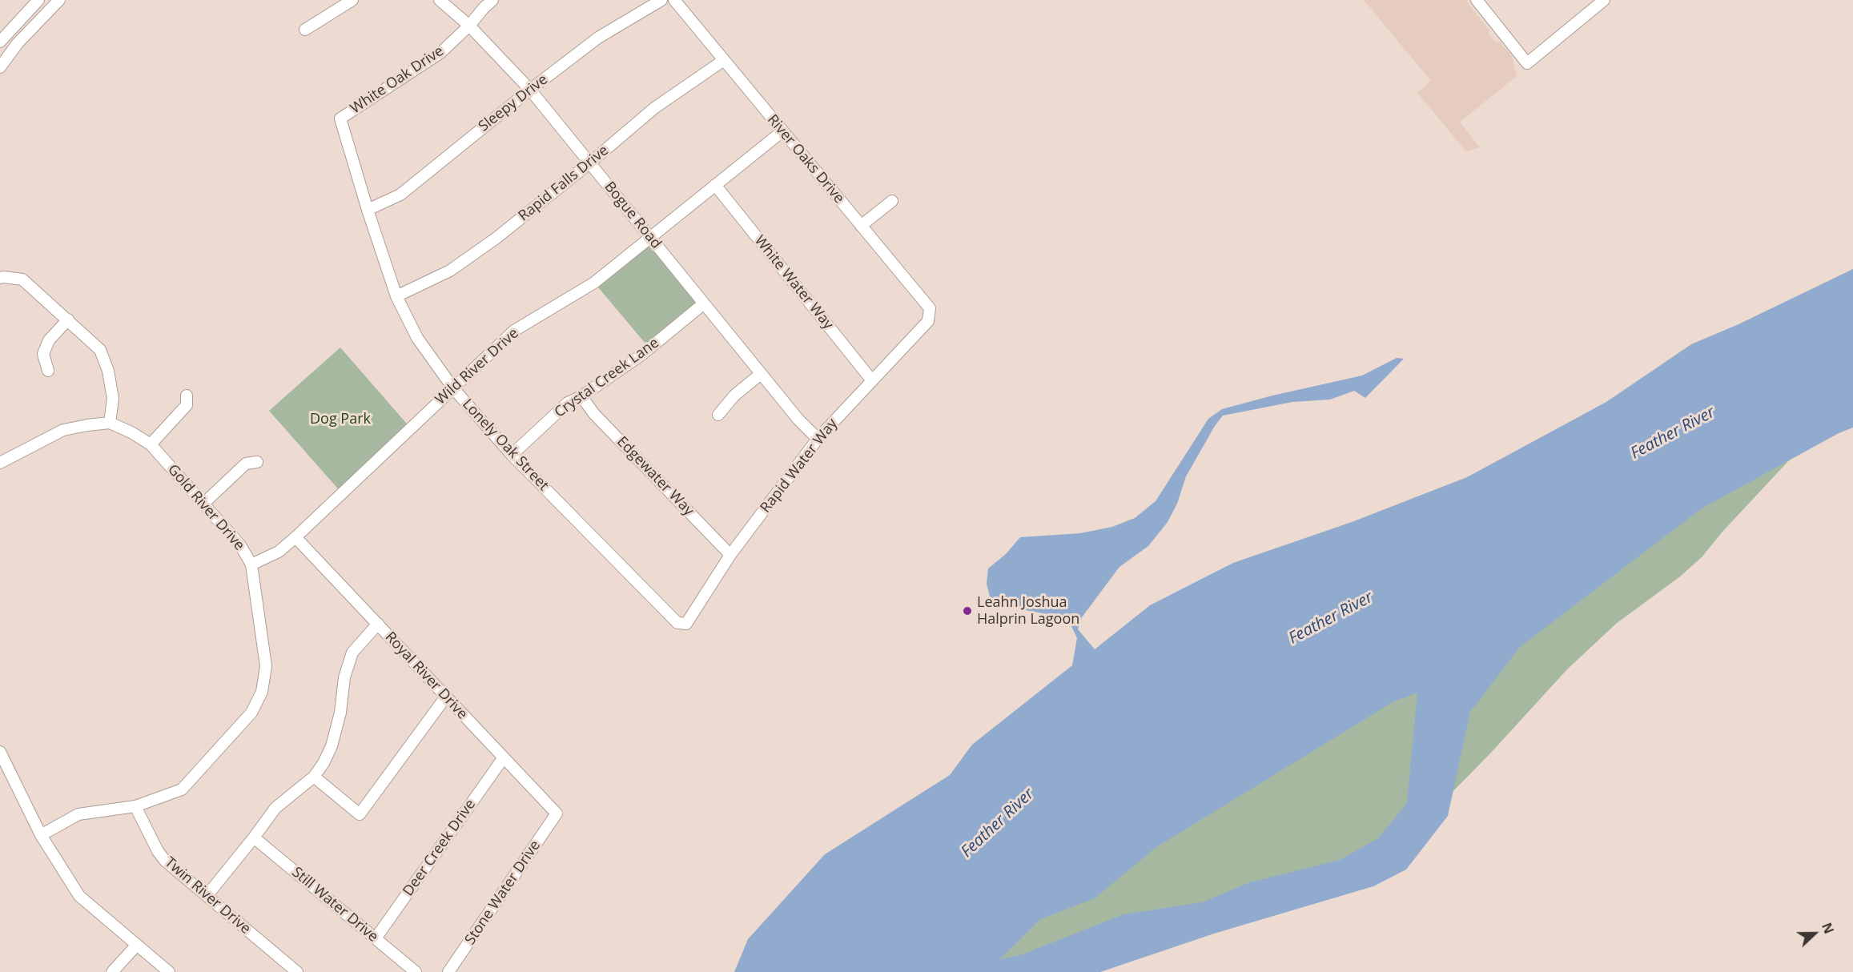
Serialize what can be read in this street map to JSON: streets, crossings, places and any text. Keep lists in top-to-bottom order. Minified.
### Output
{"streets":{"street":["White Oak Drive","Sleepy Drive","River Oaks Drive","Rapid Falls Drive","Bogue Road","White Water Way","Wild River Drive","Crystal Creek Lane","Lonely Oak Street","Rapid Water Way","Edgewater Way","Gold River Drive","Royal River Drive","Deer Creek Drive","Stone Water Drive","Twin River Drive","Still Water Drive"]},"crossings":[["White Oak Drive","Bogue Road"],["White Oak Drive","Lonely Oak Street"],["Sleepy Drive","Bogue Road"],["Sleepy Drive","Lonely Oak Street"],["River Oaks Drive","Rapid Falls Drive"],["River Oaks Drive","Wild River Drive"],["River Oaks Drive","Rapid Water Way"],["Rapid Falls Drive","Bogue Road"],["Rapid Falls Drive","Lonely Oak Street"],["Bogue Road","Wild River Drive"],["Bogue Road","Crystal Creek Lane"],["Bogue Road","Rapid Water Way"],["White Water Way","Wild River Drive"],["White Water Way","Rapid Water Way"],["Wild River Drive","Lonely Oak Street"],["Wild River Drive","Gold River Drive"],["Wild River Drive","Royal River Drive"],["Crystal Creek Lane","Lonely Oak Street"],["Crystal Creek Lane","Edgewater Way"],["Lonely Oak Street","Rapid Water Way"],["Rapid Water Way","Edgewater Way"],["Gold River Drive","Twin River Drive"],["Royal River Drive","Deer Creek Drive"],["Royal River Drive","Stone Water Drive"],["Deer Creek Drive","Still Water Drive"]],"water":["Feather River"],"parks":["Dog Park"],"places":["Leahn Joshua Halprin Lagoon"],"north":"right"}
